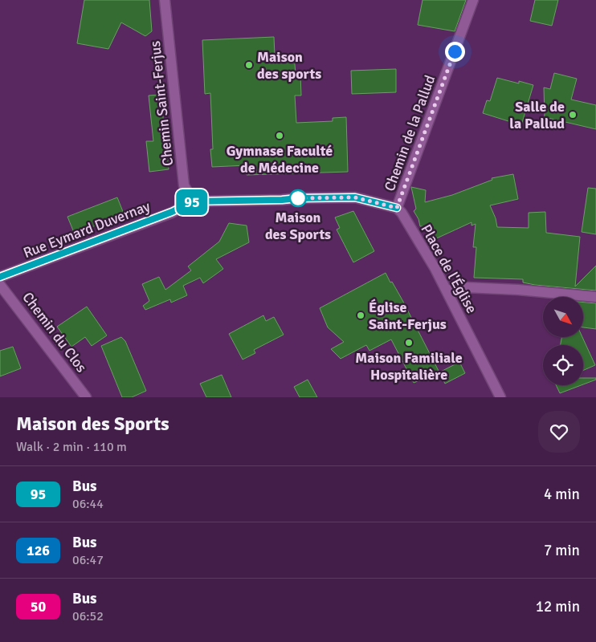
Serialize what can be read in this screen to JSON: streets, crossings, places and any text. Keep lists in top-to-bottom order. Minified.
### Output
{"streets":{"street":["Chemin Saint-Ferjus","Chemin de la Pallud","Rue Eymard Duvernay","Place de l'Église","Chemin du Clos"]},"crossings":[["Chemin Saint-Ferjus","Rue Eymard Duvernay"],["Chemin de la Pallud","Rue Eymard Duvernay"],["Chemin de la Pallud","Place de l'Église"],["Rue Eymard Duvernay","Place de l'Église"]],"places":["Maison des sports","Salle de la Pallud","Gymnase Faculté de Médecine","Maison des Sports","Église Saint-Ferjus","Maison Familiale Hospitalière"],"lines":["bus line 95"],"north":"bottom right","page":{"on_map":"95","heading":["Maison des Sports","Walk · 2 min · 110 m"],"list":[{"mark":"95","name":"Bus","note":"06:44","value":"4 min"},{"mark":"126","name":"Bus","note":"06:47","value":"7 min"},{"mark":"50","name":"Bus","note":"06:52","value":"12 min"}]}}
